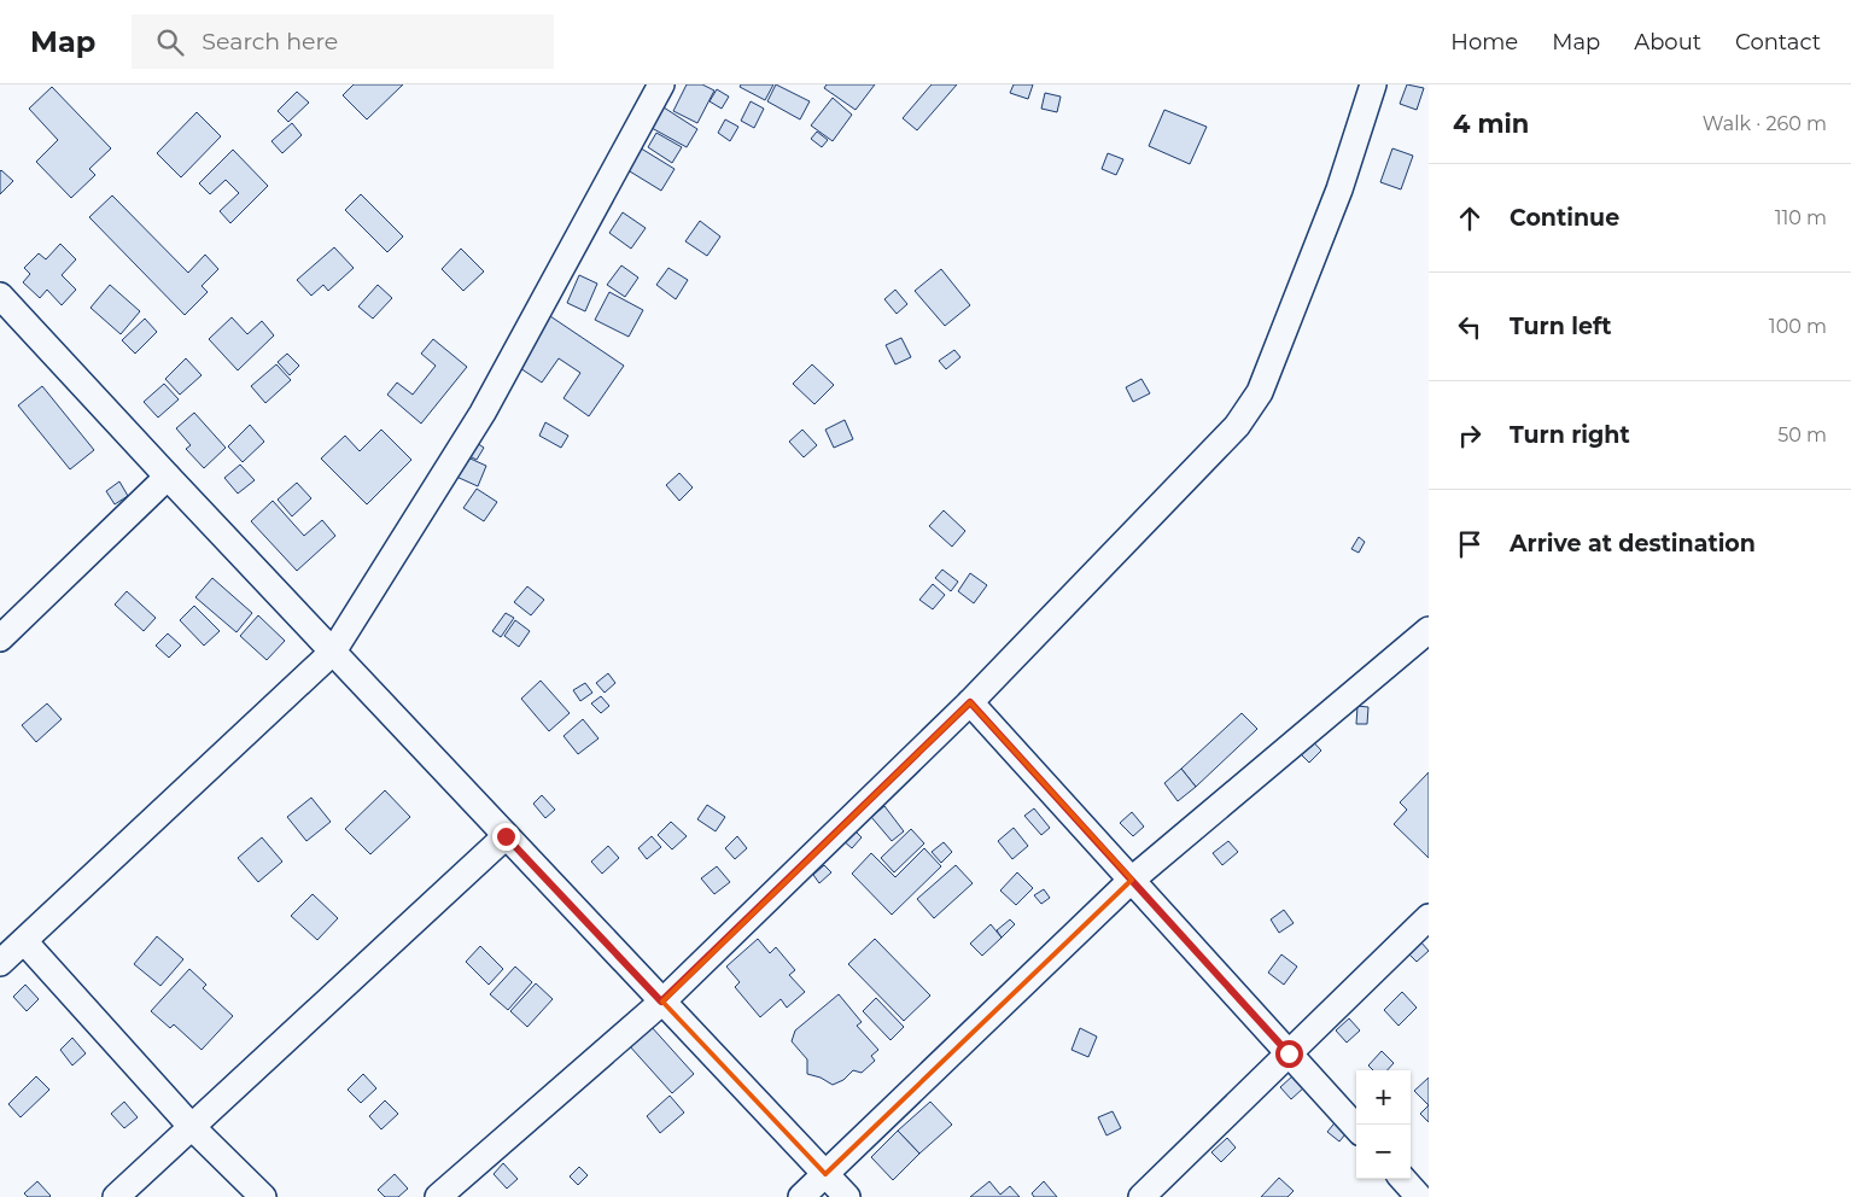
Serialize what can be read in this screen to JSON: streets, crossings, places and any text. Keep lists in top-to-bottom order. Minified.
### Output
{"page":{"header":"Map","search":"Search here","nav":["Home","Map","About","Contact"],"heading":["4 min","Walk · 260 m"],"list":[["Continue","110 m"],["Turn left","100 m"],["Turn right","50 m"],"Arrive at destination"],"map_buttons":["+","−"]}}
